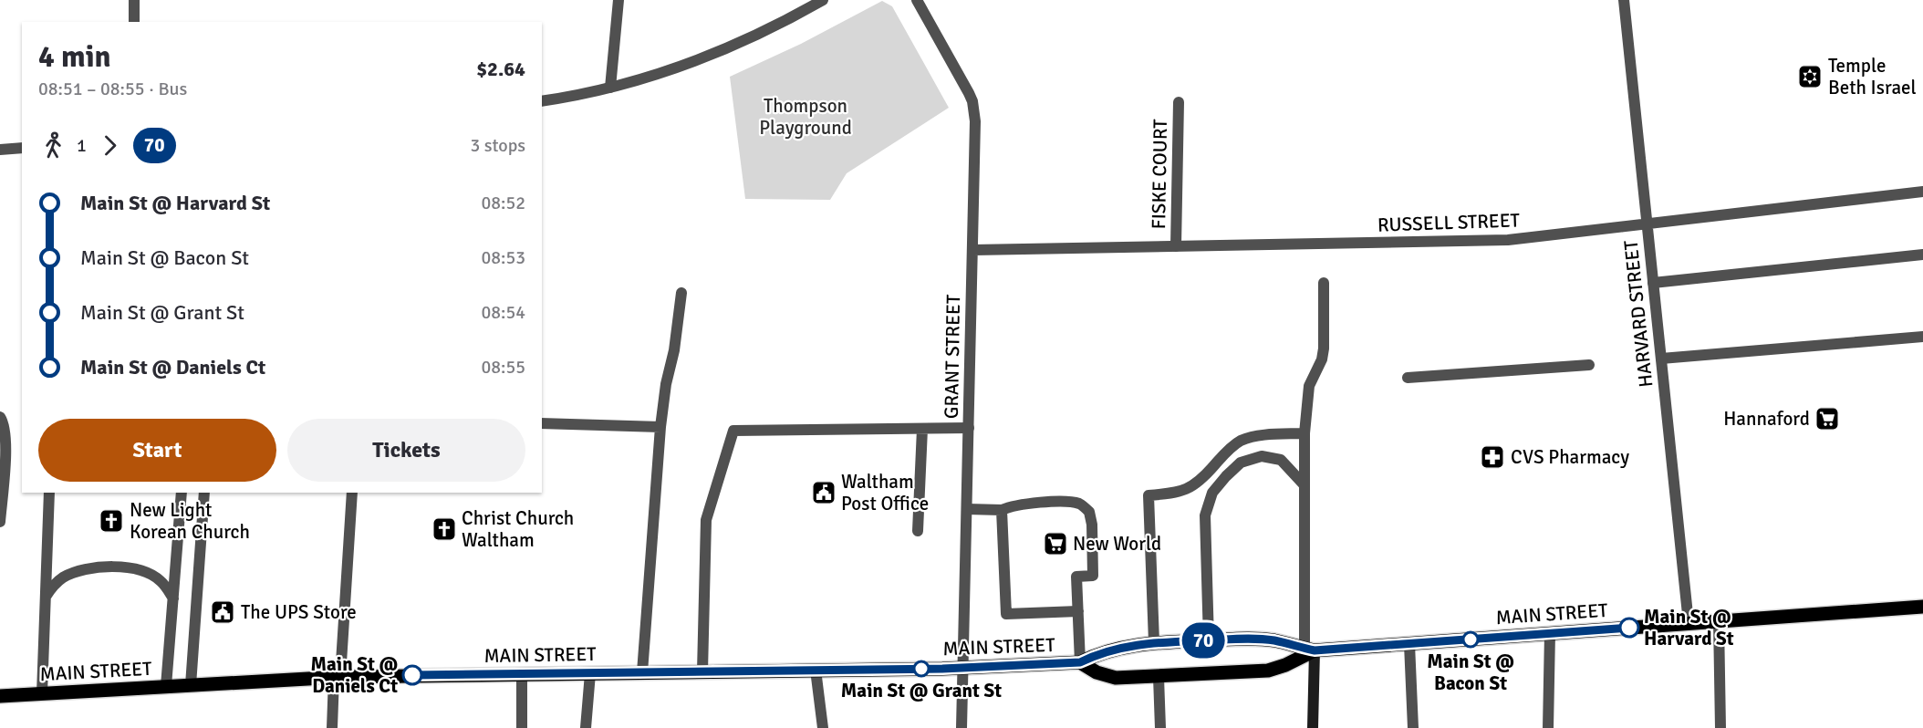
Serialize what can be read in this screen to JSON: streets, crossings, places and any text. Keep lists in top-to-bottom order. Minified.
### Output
{"streets":{"main road":["MAIN STREET"],"street":["FISKE COURT","RUSSELL STREET","HARVARD STREET","GRANT STREET"]},"crossings":[["FISKE COURT","RUSSELL STREET"],["RUSSELL STREET","HARVARD STREET"],["RUSSELL STREET","GRANT STREET"],["HARVARD STREET","MAIN STREET"],["GRANT STREET","MAIN STREET"]],"parks":["Thompson Playground"],"places":{"synagogue":["Temple Beth Israel"],"supermarket":["Hannaford","New World"],"pharmacy":["CVS Pharmacy"],"public building":["Waltham Post Office","The UPS Store"],"church":["New Light Korean Church","Christ Church Waltham"],"other":["Main St @ Harvard St","Main St @ Bacon St","Main St @ Grant St","Main St @ Daniels Ct"]},"lines":["bus line 70"],"page":{"on_map":"70","heading":["4 min","08:51 – 08:55 · Bus","$2.64"],"legs":["1","70","3 stops"],"list":[{"name":"Main St @ Harvard St","value":"08:52"},{"name":"Main St @ Bacon St","value":"08:53"},{"name":"Main St @ Grant St","value":"08:54"},{"name":"Main St @ Daniels Ct","value":"08:55"}],"buttons":["Start","Tickets"]}}
